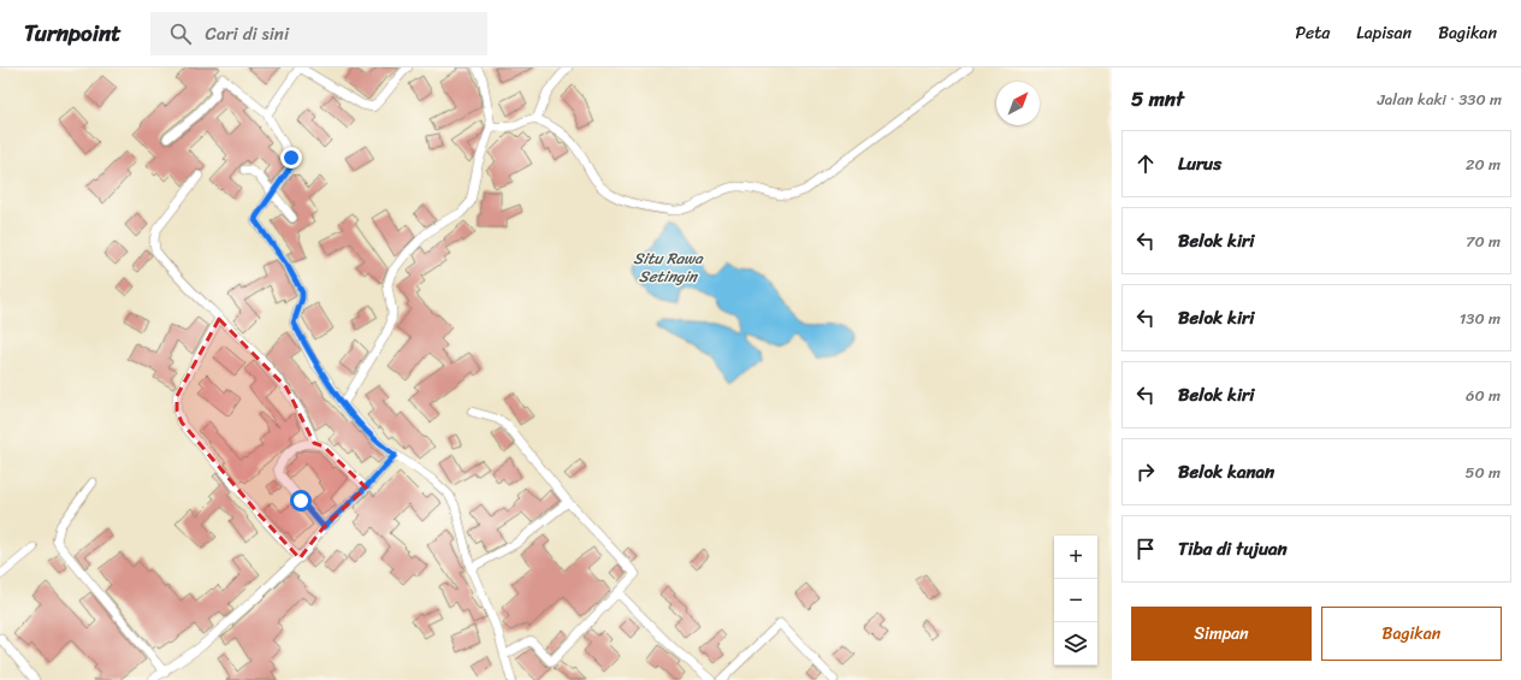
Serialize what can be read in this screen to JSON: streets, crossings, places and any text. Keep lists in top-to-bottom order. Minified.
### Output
{"water":["Situ Rawa Setingin"],"north":"top right","page":{"header":"Turnpoint","search":"Cari di sini","nav":["Peta","Lapisan","Bagikan"],"heading":["5 mnt","Jalan kaki · 330 m"],"list":[["Lurus","20 m"],["Belok kiri","70 m"],["Belok kiri","130 m"],["Belok kiri","60 m"],["Belok kanan","50 m"],"Tiba di tujuan"],"map_buttons":["+","−"],"buttons":["Simpan","Bagikan"]}}
